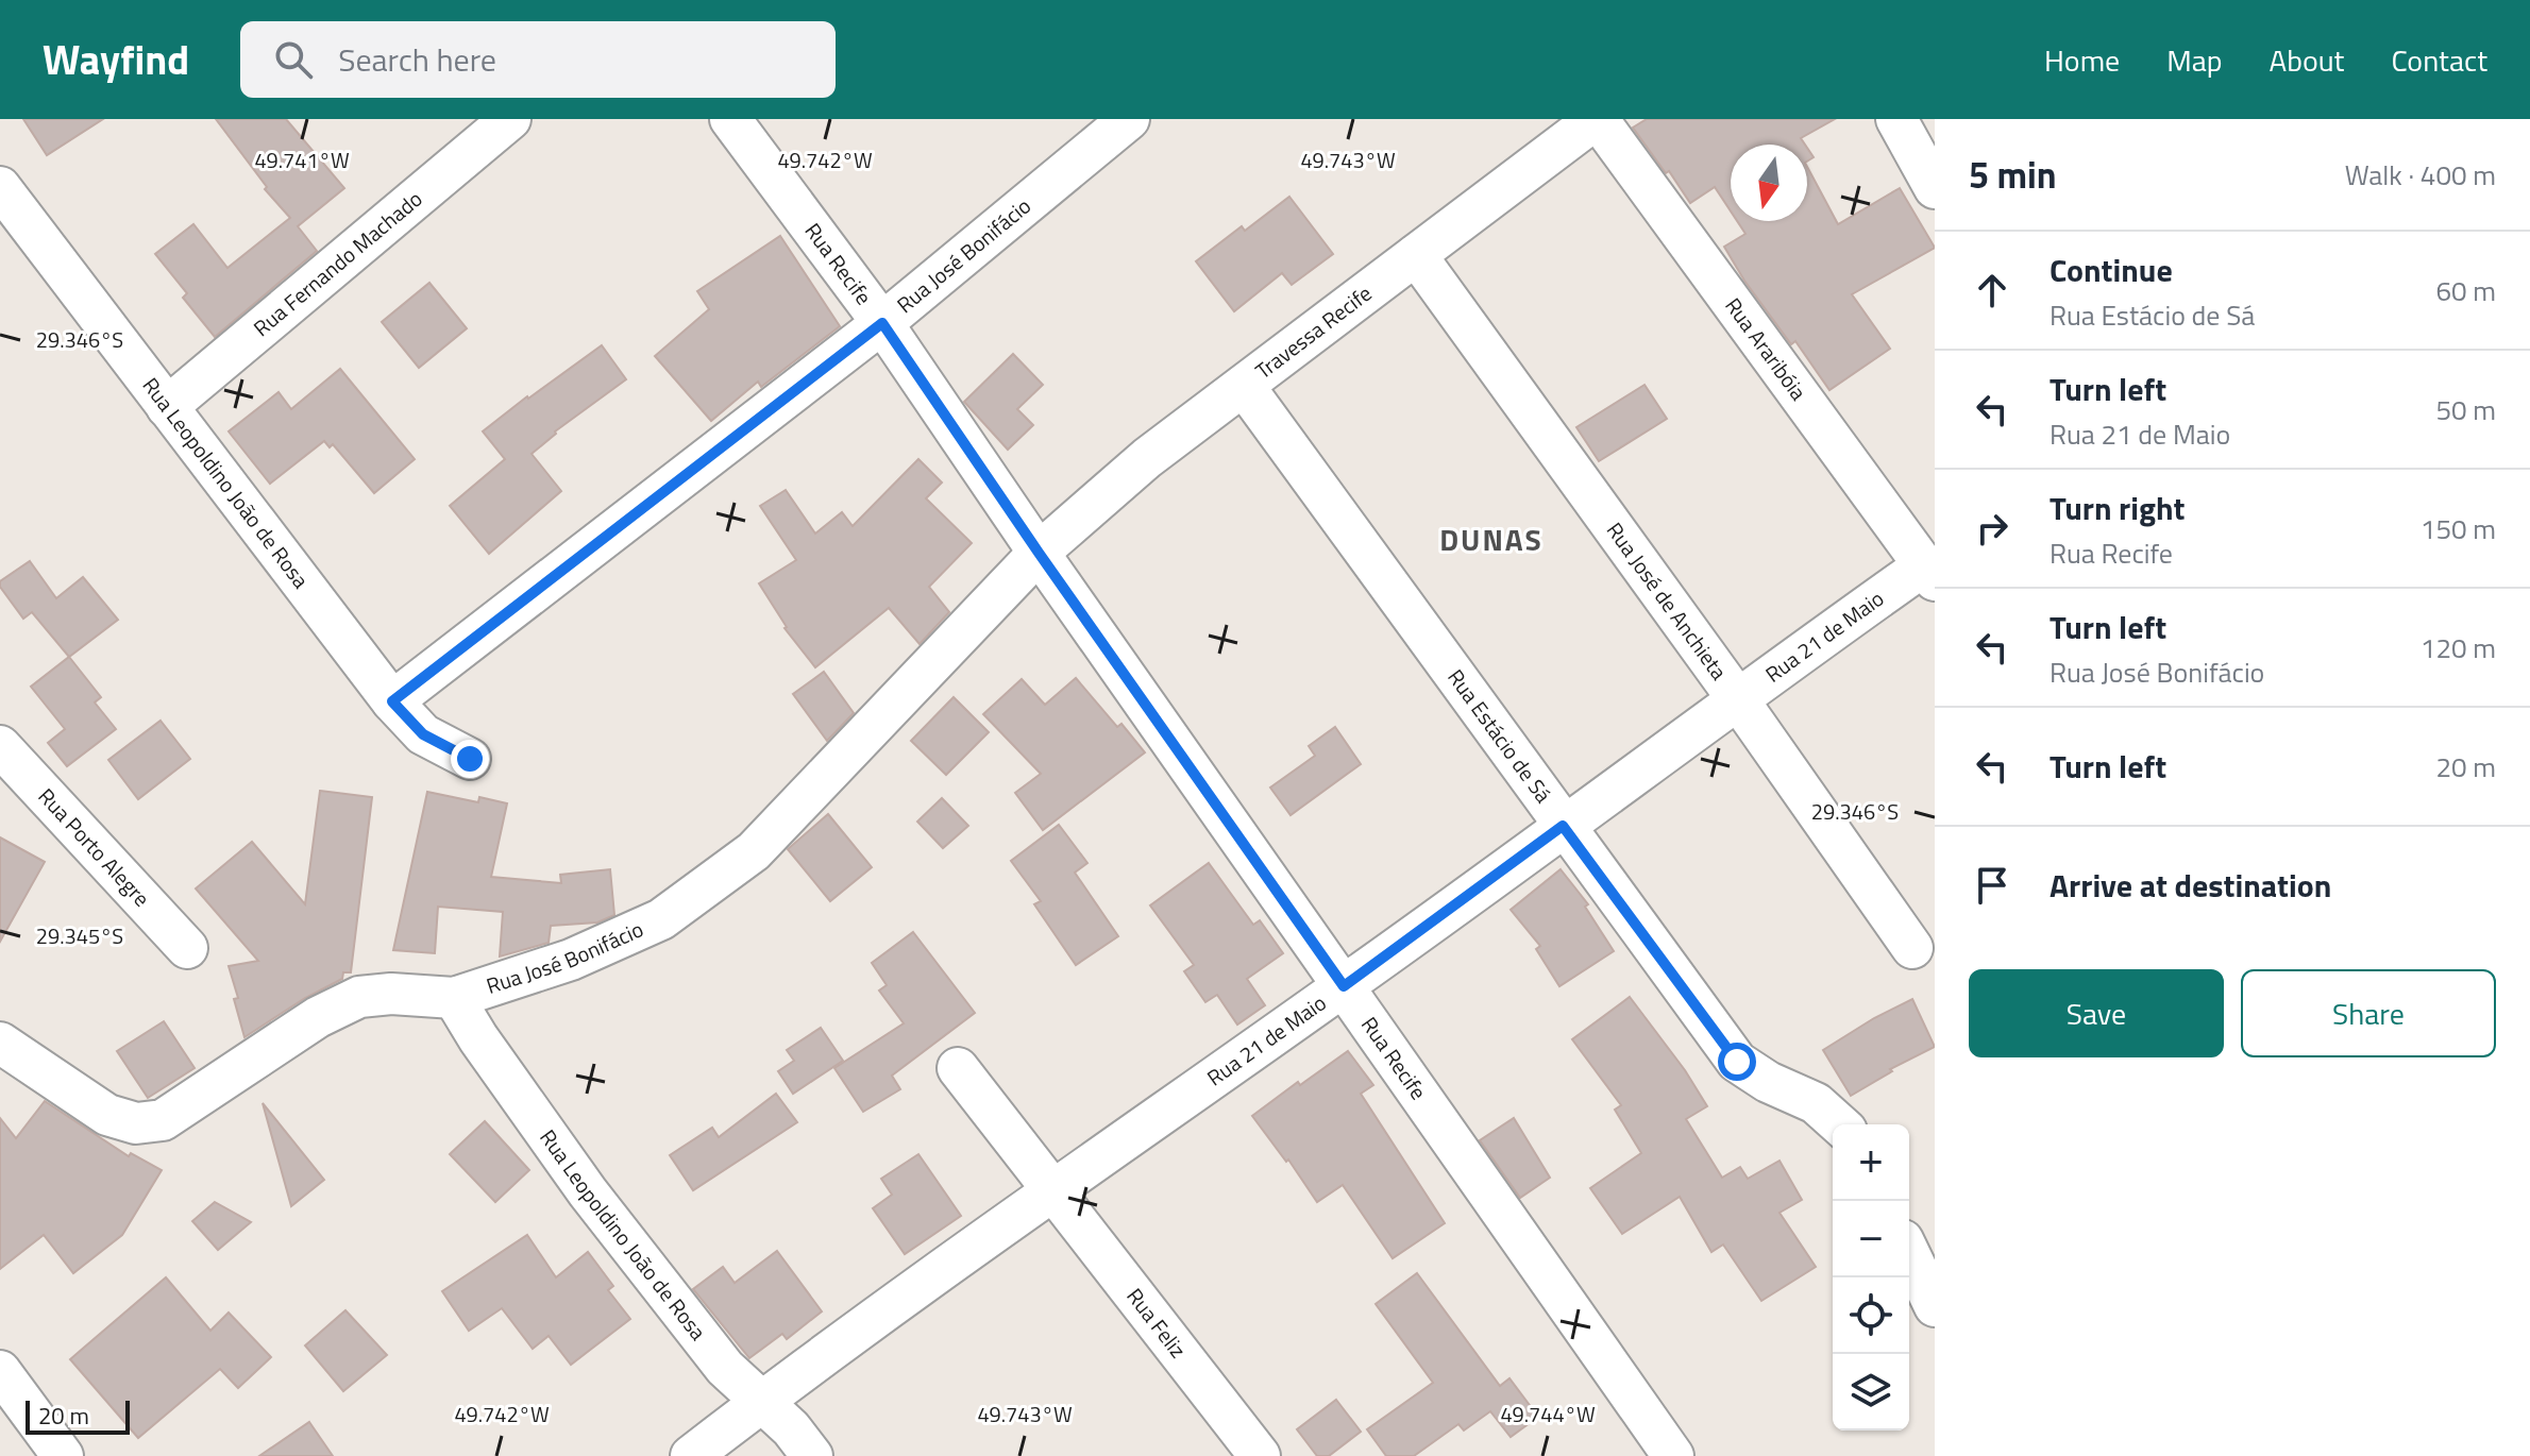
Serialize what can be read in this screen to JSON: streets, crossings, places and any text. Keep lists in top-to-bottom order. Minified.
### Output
{"streets":{"street":["Rua José Bonifácio","Rua Fernando Machado","Rua Recife","Travessa Recife","Rua Araribóia","Rua Leopoldino João de Rosa","Rua José de Anchieta","Rua 21 de Maio","Rua Estácio de Sá","Rua Porto Alegre","Rua Feliz"]},"crossings":[["Rua José Bonifácio","Rua Recife"],["Rua José Bonifácio","Travessa Recife"],["Rua José Bonifácio","Rua Leopoldino João de Rosa"],["Rua Fernando Machado","Rua Leopoldino João de Rosa"],["Rua Recife","Travessa Recife"],["Rua Recife","Rua 21 de Maio"],["Travessa Recife","Rua Araribóia"],["Travessa Recife","Rua José de Anchieta"],["Travessa Recife","Rua Estácio de Sá"],["Rua Araribóia","Rua 21 de Maio"],["Rua Leopoldino João de Rosa","Rua 21 de Maio"],["Rua José de Anchieta","Rua 21 de Maio"],["Rua 21 de Maio","Rua Estácio de Sá"],["Rua 21 de Maio","Rua Feliz"]],"districts":["DUNAS"],"scale_bar":"20 m","north":"bottom","page":{"header":"Wayfind","search":"Search here","nav":["Home","Map","About","Contact"],"heading":["5 min","Walk · 400 m"],"list":[["Continue","Rua Estácio de Sá","60 m"],["Turn left","Rua 21 de Maio","50 m"],["Turn right","Rua Recife","150 m"],["Turn left","Rua José Bonifácio","120 m"],["Turn left","20 m"],"Arrive at destination"],"buttons":["Save","Share"],"map_buttons":["+","−"],"scale":"20 m"},"coordinates":["49.741°W","49.742°W","49.743°W","29.346°S","29.345°S","49.744°W"]}
